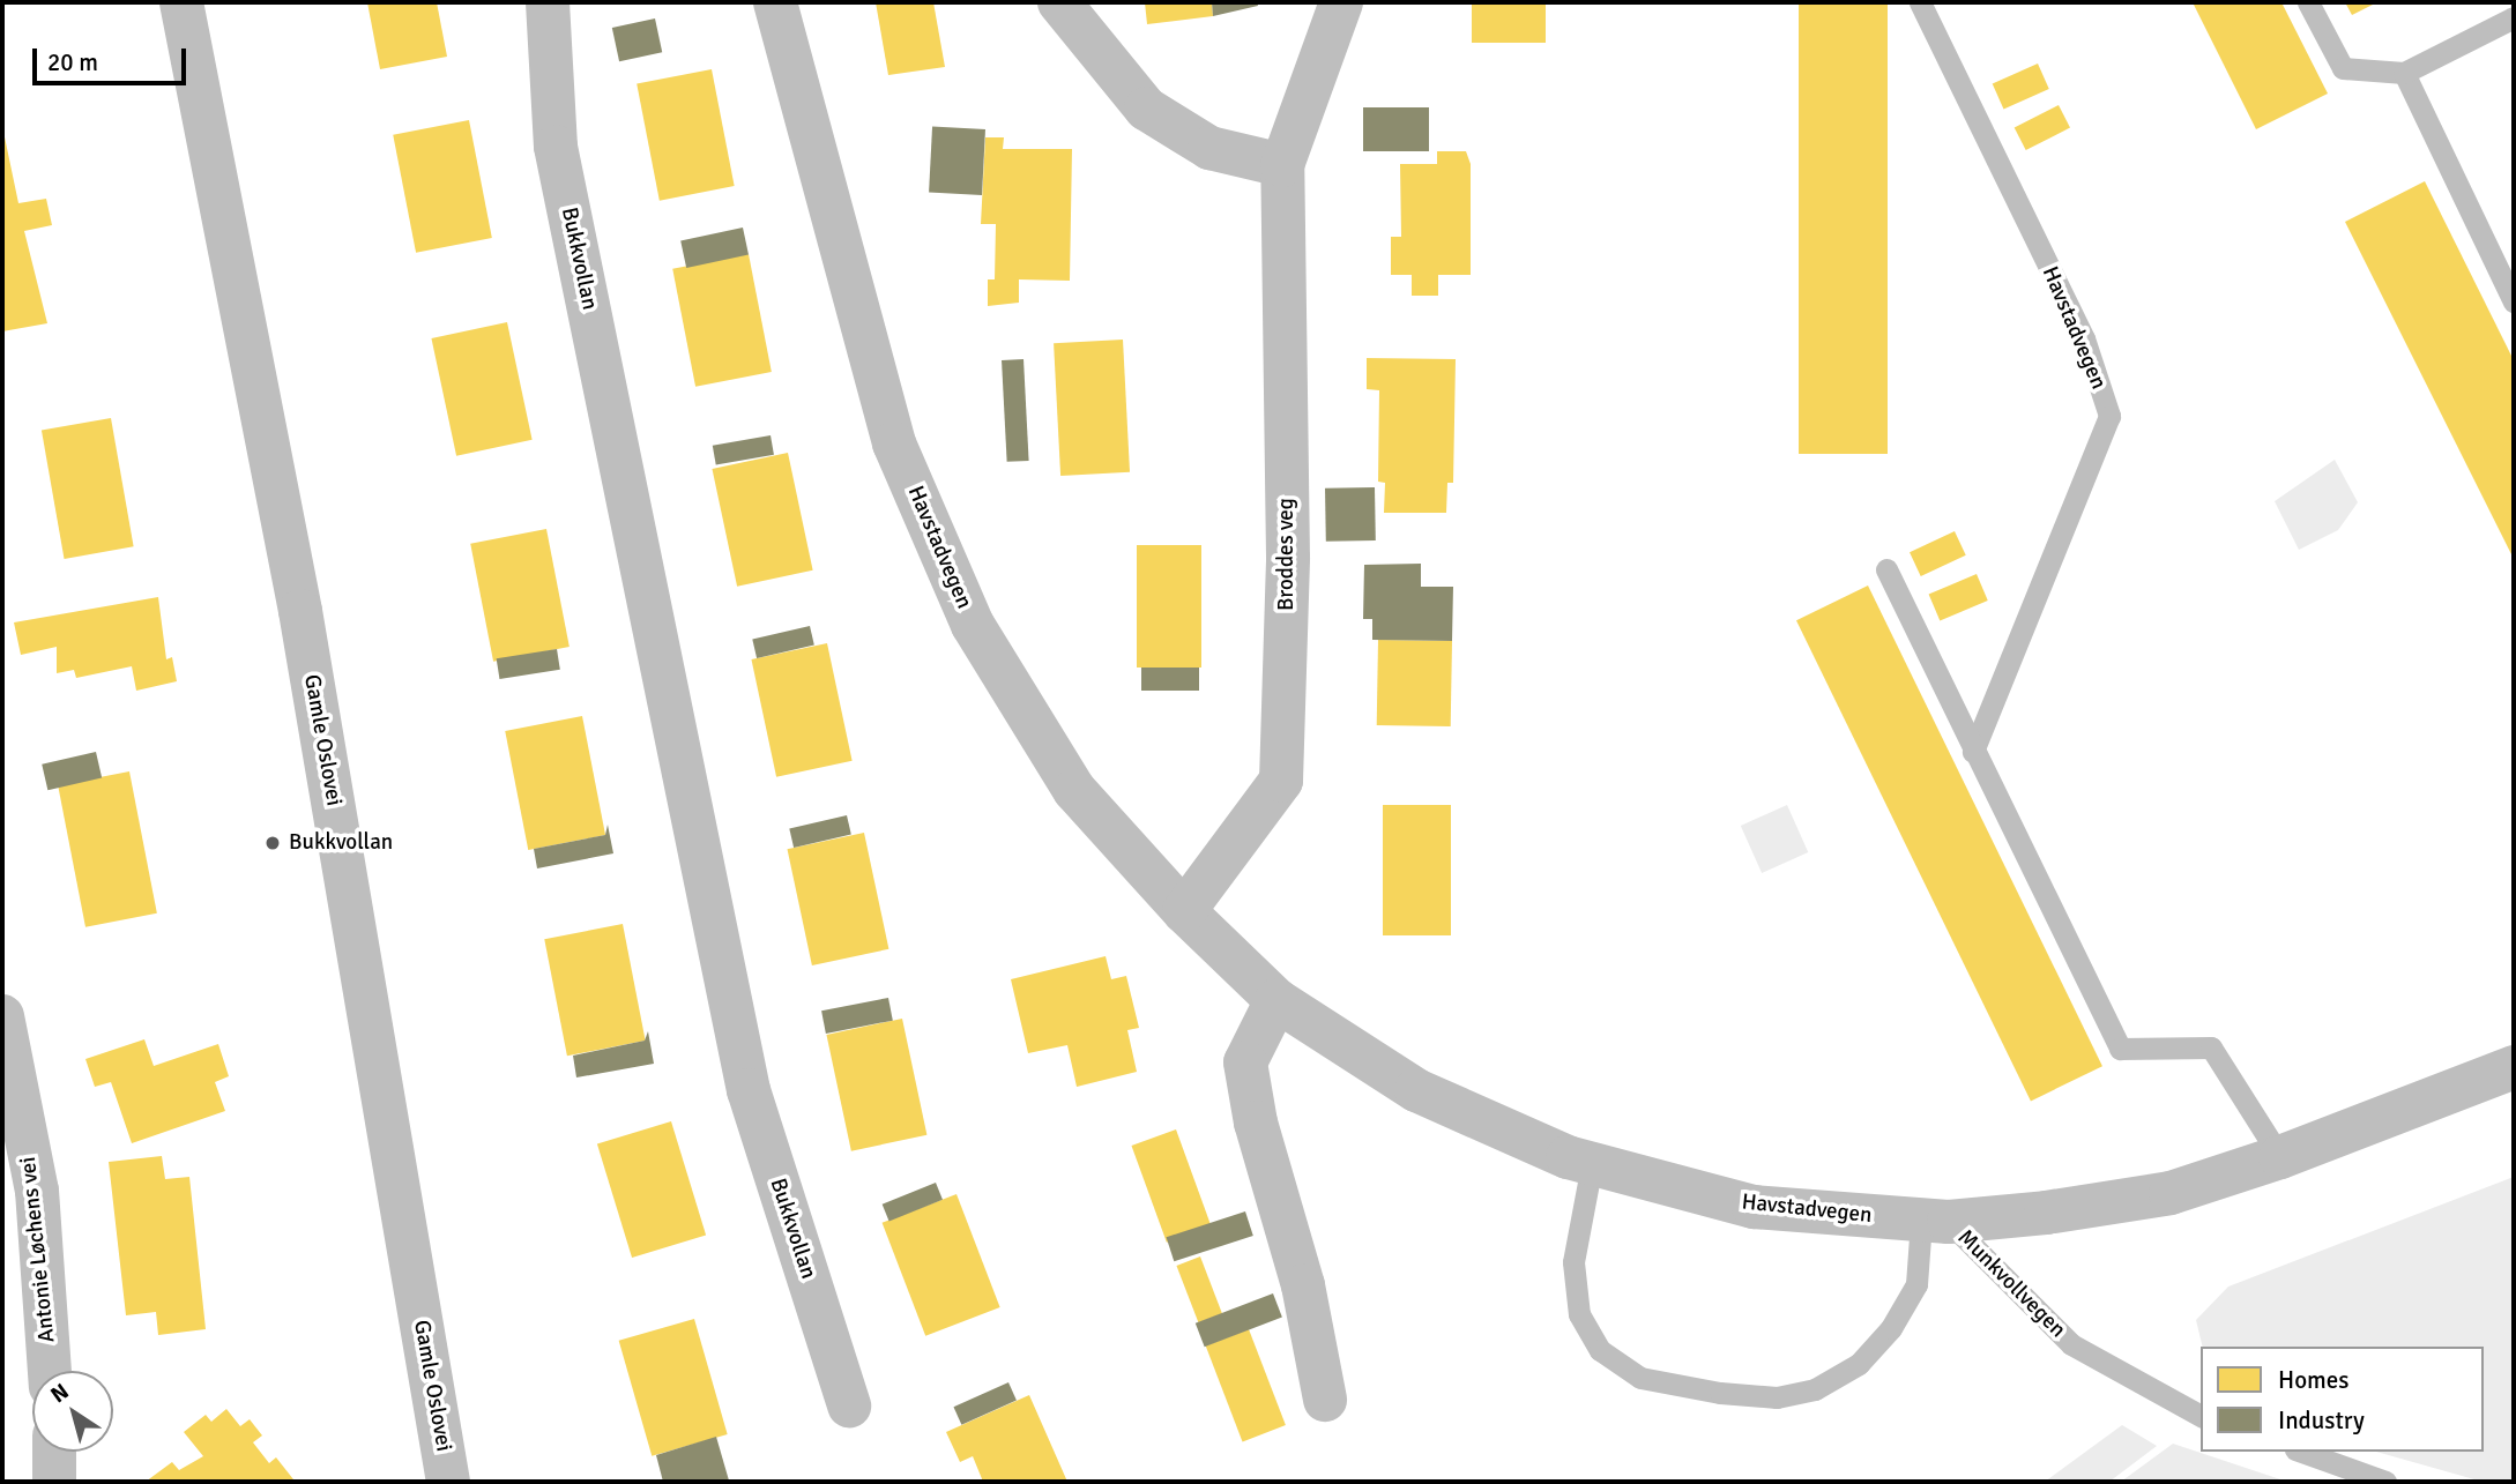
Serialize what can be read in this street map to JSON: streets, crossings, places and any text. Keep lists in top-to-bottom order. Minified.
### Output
{"streets":{"street":["Bukkvollan","Havstadvegen","Broddes veg","Gamle Oslovei","Antonie Løchens vei"],"lane":["Munkvollvegen"]},"crossings":[["Havstadvegen","Broddes veg"],["Havstadvegen","Munkvollvegen"]],"places":["Bukkvollan"],"legend":["Homes","Industry"],"scale_bar":"20 m","north":"top left"}
